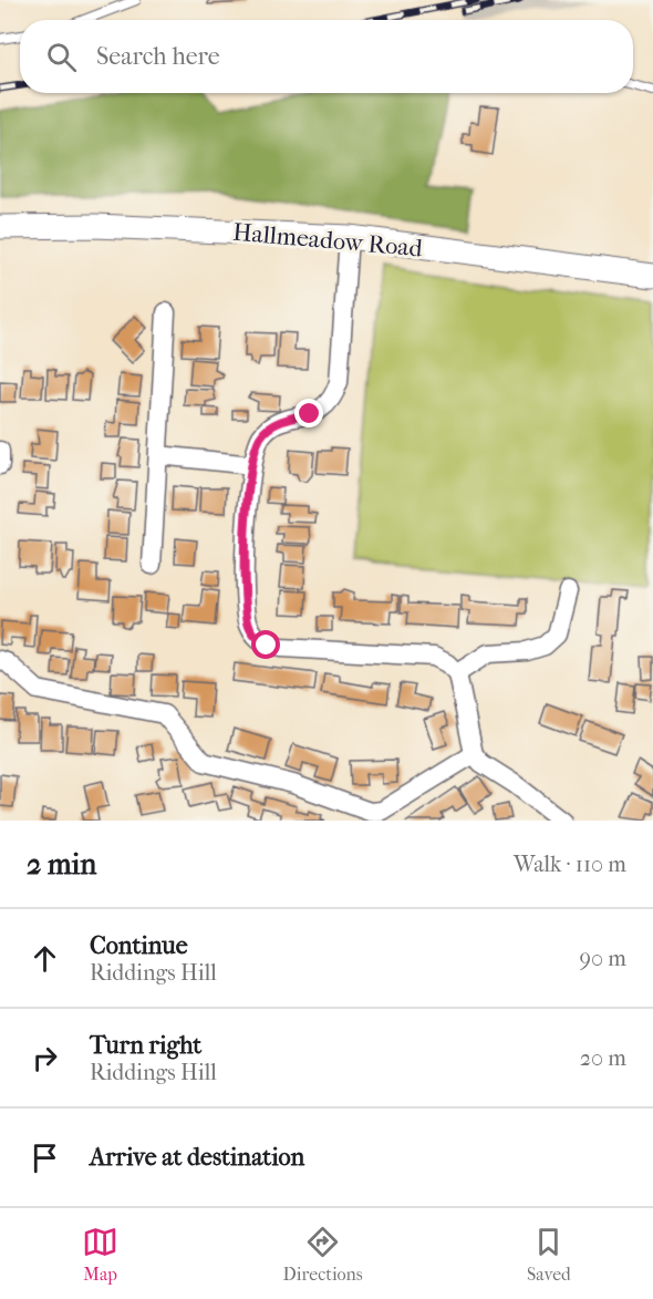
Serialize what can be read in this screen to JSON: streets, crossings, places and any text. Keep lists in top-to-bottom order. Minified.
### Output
{"streets":{"street":["Hallmeadow Road"]},"page":{"search":"Search here","heading":["2 min","Walk · 110 m"],"list":[["Continue","Riddings Hill","90 m"],["Turn right","Riddings Hill","20 m"],"Arrive at destination"],"nav":["Map","Directions","Saved"]}}
